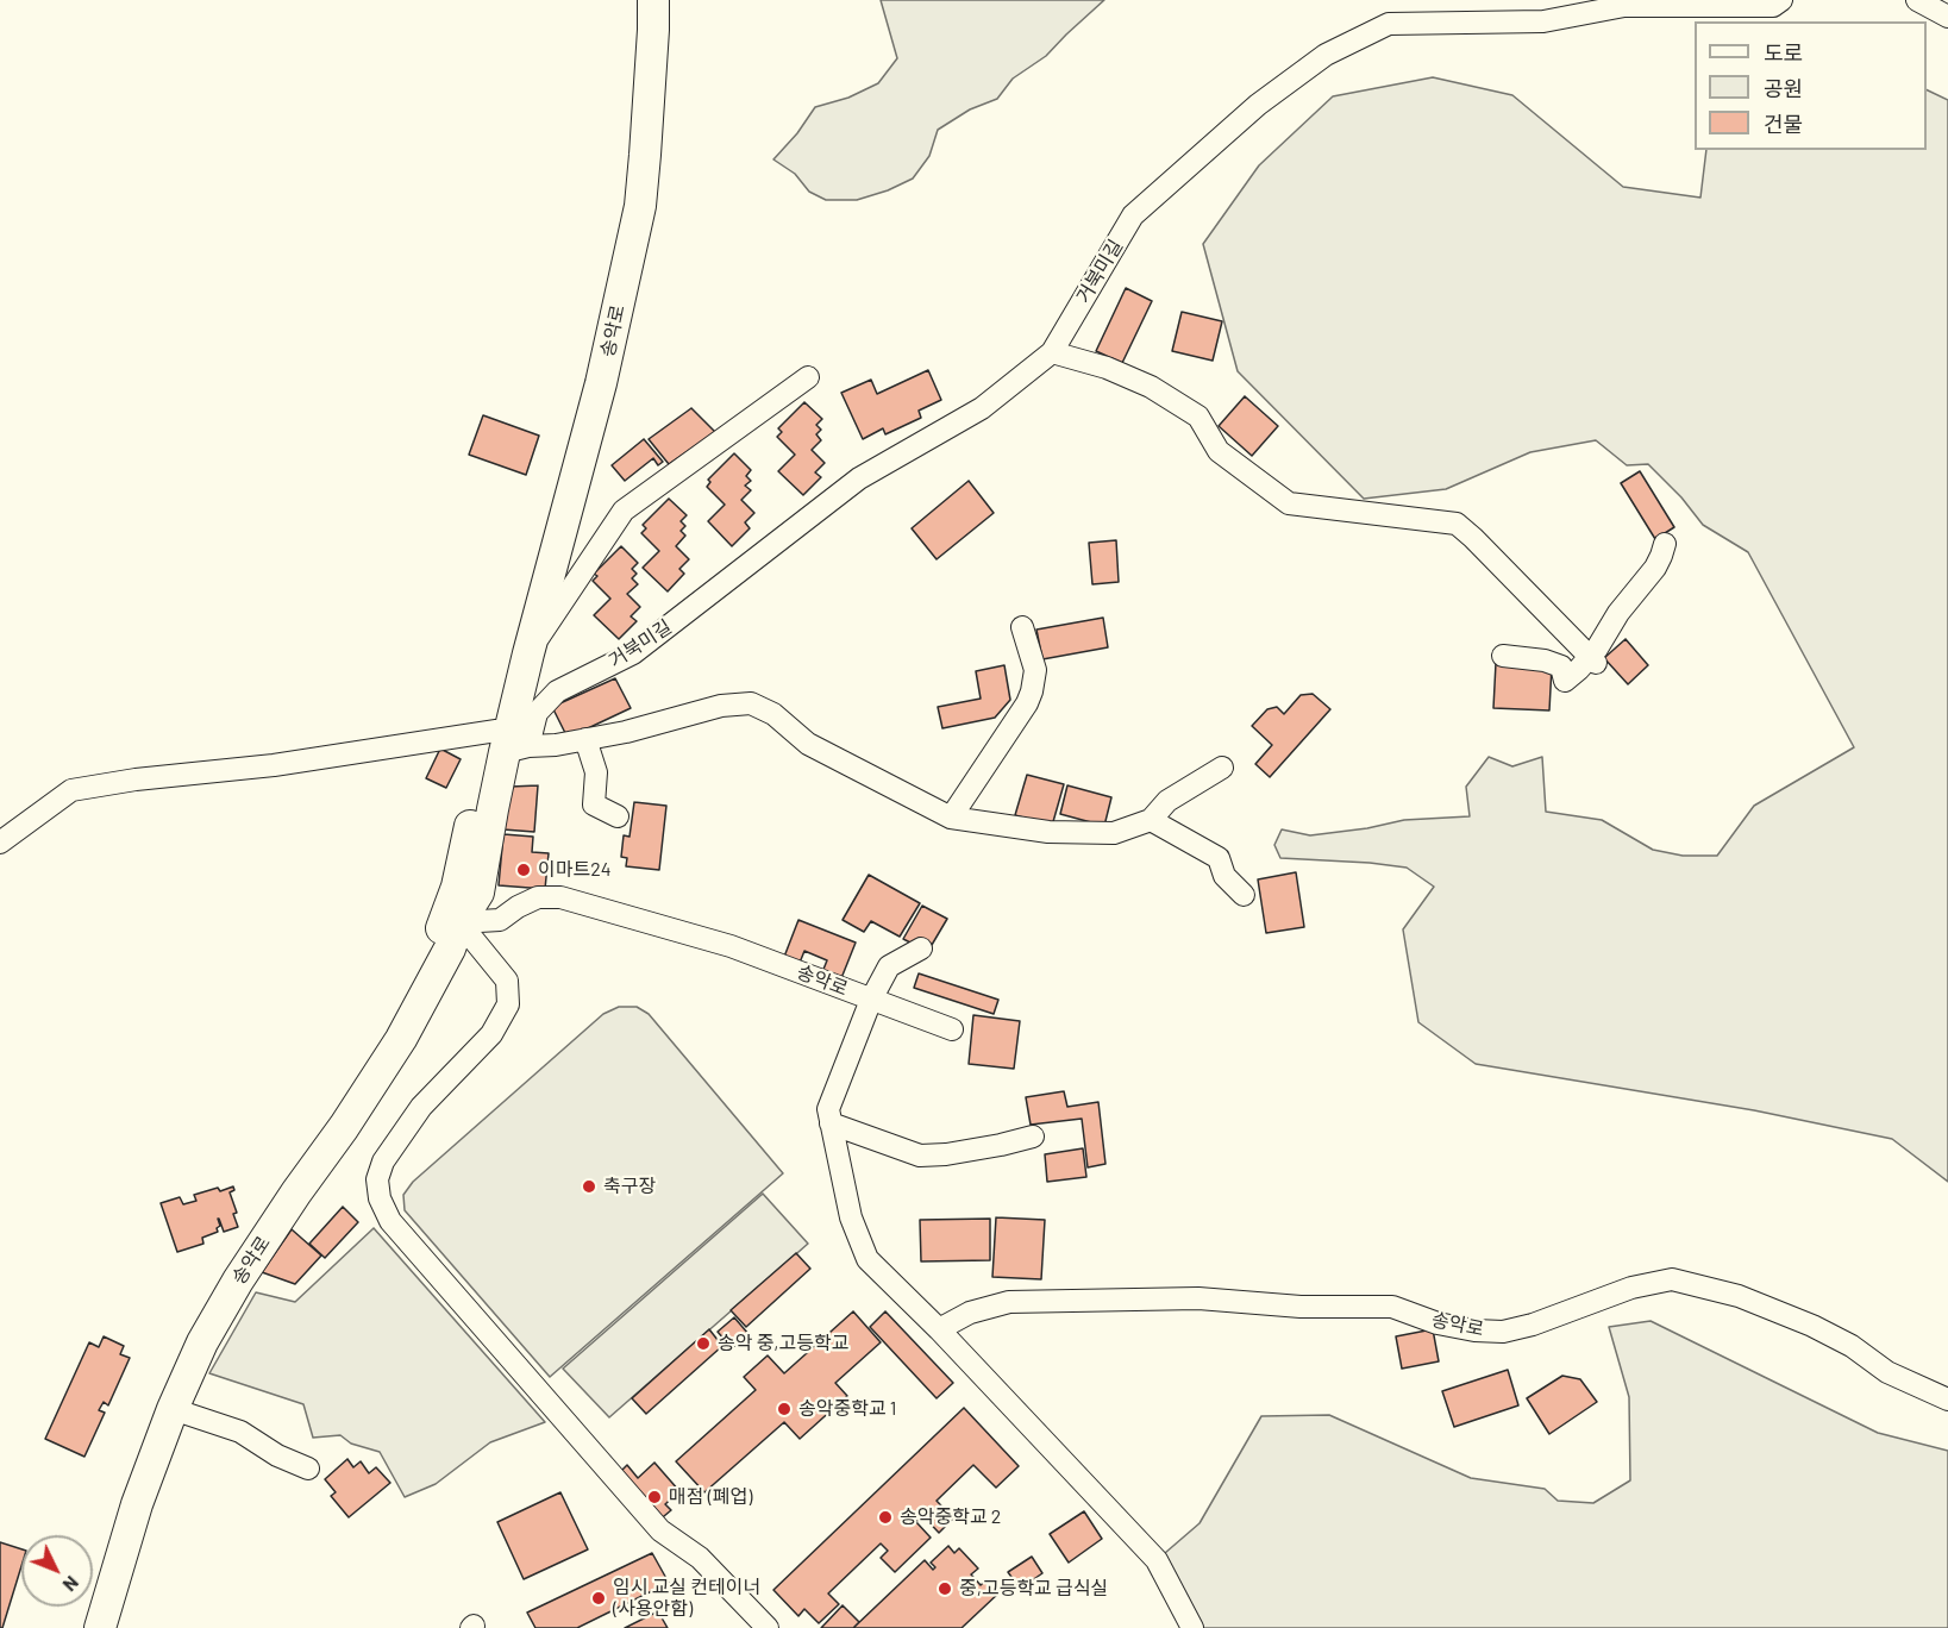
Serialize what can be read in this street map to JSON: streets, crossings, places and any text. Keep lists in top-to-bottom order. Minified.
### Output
{"streets":{"main road":["송악로"],"street":["거북미길"]},"crossings":[["거북미길","송악로"]],"places":["이마트24","축구장","송악 중,고등학교","송악중학교 1","매점 (폐업)","송악중학교 2","중,고등학교 급식실","임시 교실 컨테이너 (사용안함)"],"legend":["도로","공원","건물"],"north":"bottom right"}
